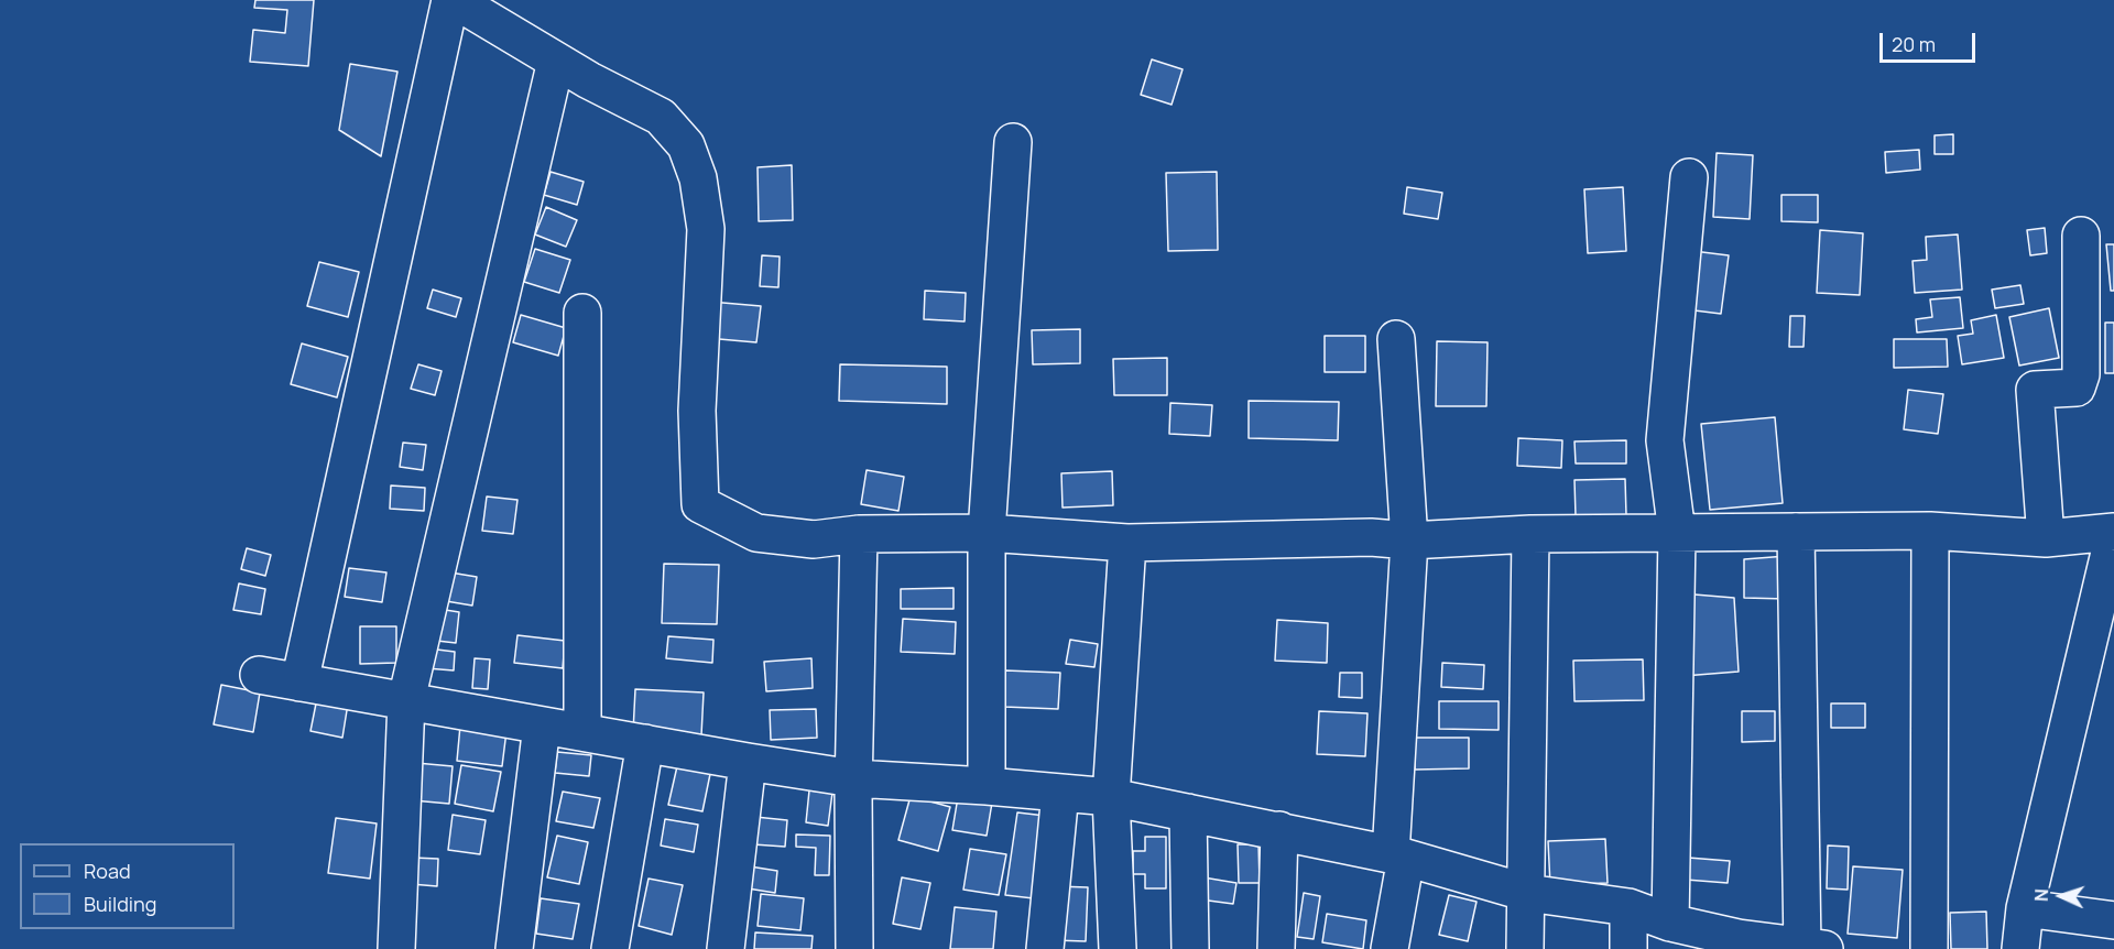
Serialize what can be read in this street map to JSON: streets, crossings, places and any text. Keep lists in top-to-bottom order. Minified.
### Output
{"legend":["Road","Building"],"scale_bar":"20 m","north":"left"}
